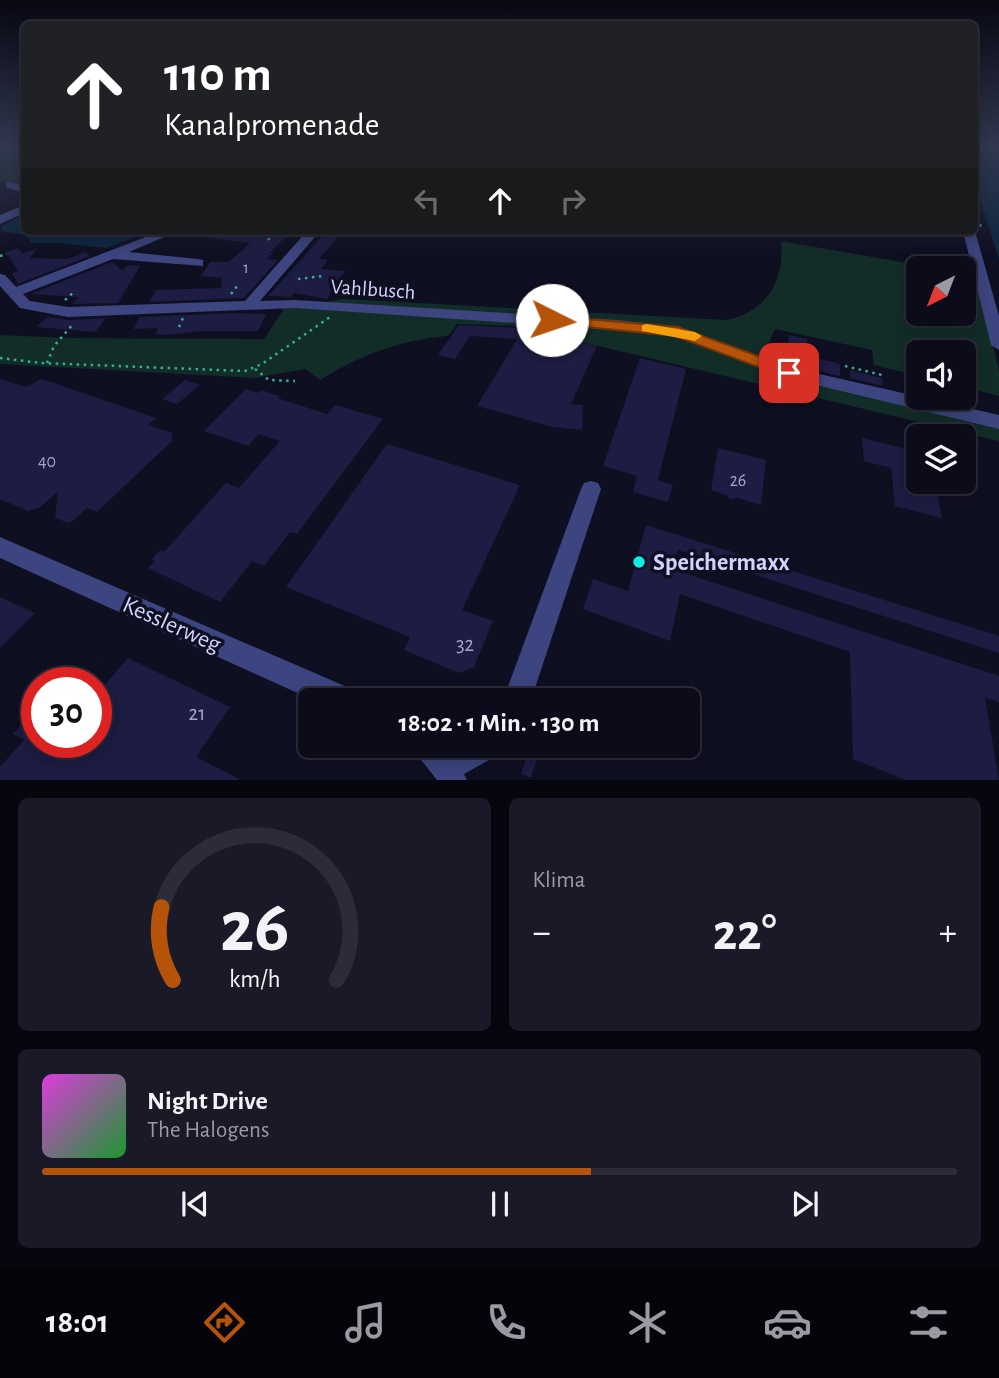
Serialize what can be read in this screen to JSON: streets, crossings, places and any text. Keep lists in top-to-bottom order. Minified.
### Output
{"streets":{"street":["Vahlbusch","Kesslerweg"]},"places":["Speichermaxx"],"house_numbers":["1","40","26","32","21"],"north":"bottom left","page":{"turn":["110 m","Kanalpromenade"],"limit":"30","trip":"18:02 · 1 Min. · 130 m","tile":"Klima","heat":["−","22°","+"],"song":["Night Drive","The Halogens"],"tabs":"18:01","gauge":["26","km/h"]}}
